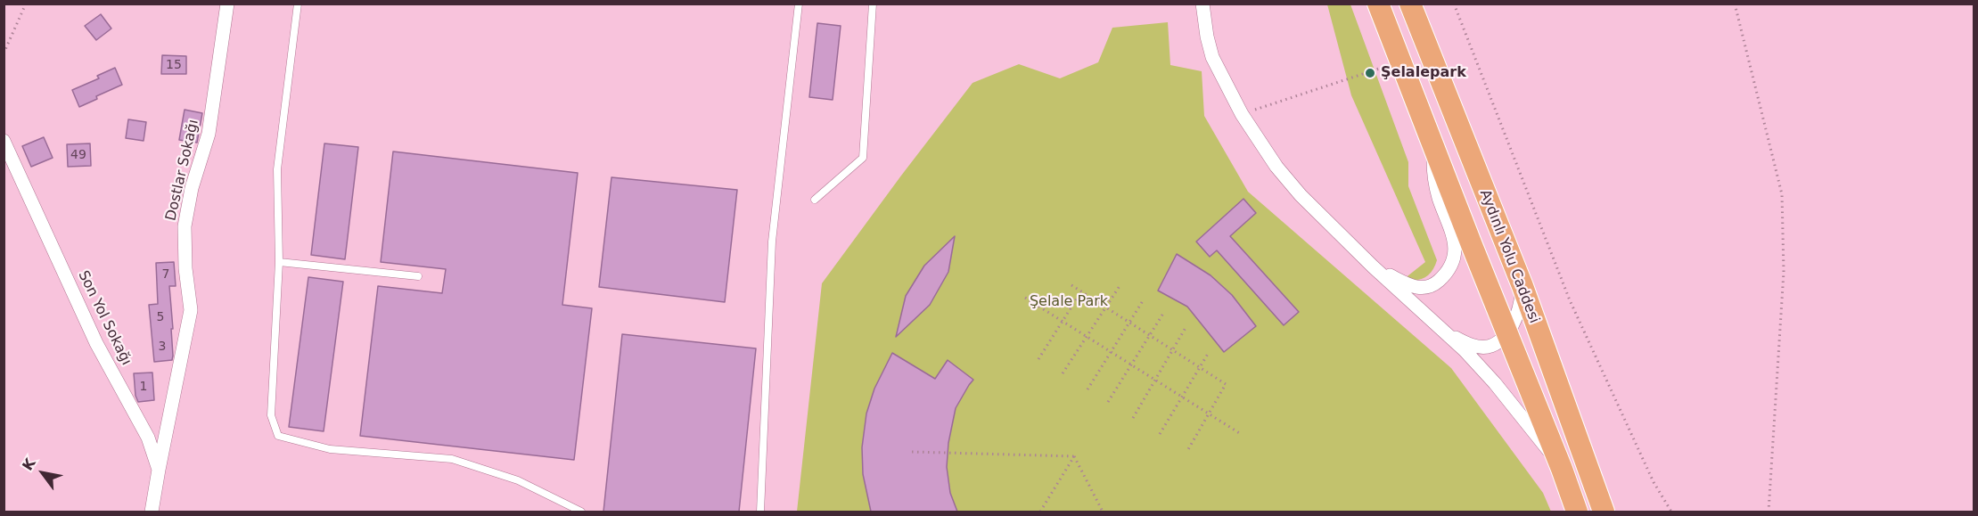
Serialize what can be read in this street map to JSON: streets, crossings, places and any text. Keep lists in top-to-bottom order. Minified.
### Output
{"streets":{"main road":["Aydınlı Yolu Caddesi"],"street":["Dostlar Sokağı","Son Yol Sokağı"]},"crossings":[["Dostlar Sokağı","Son Yol Sokağı"]],"parks":["Şelale Park"],"places":["Şelalepark"],"house_numbers":["15","49","7","5","3","1"],"north":"top left"}
